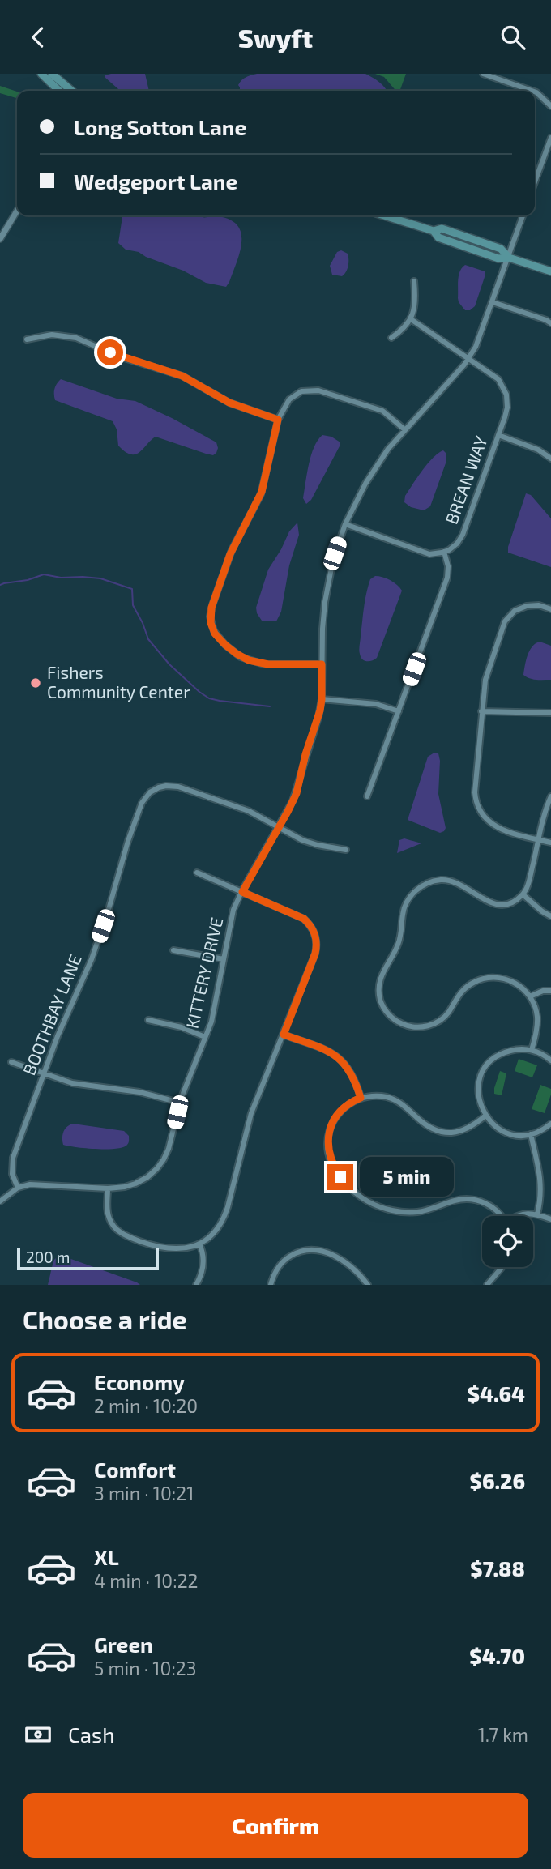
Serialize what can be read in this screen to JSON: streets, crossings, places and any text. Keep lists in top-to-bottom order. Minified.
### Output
{"streets":{"street":["BREAN WAY","KITTERY DRIVE","BOOTHBAY LANE"]},"crossings":[["BREAN WAY","KITTERY DRIVE"],["KITTERY DRIVE","BOOTHBAY LANE"]],"places":["Fishers Community Center"],"scale_bar":"200 m","page":{"header":"Swyft","banner":["Long Sotton Lane","Wedgeport Lane"],"bubble":"5 min","scale":"200 m","heading":"Choose a ride","list":[{"name":"Economy","note":"2 min · 10:20","value":"$4.64"},{"name":"Comfort","note":"3 min · 10:21","value":"$6.26"},{"name":"XL","note":"4 min · 10:22","value":"$7.88"},{"name":"Green","note":"5 min · 10:23","value":"$4.70"}],"pay":["Cash","1.7 km"],"buttons":"Confirm"}}
